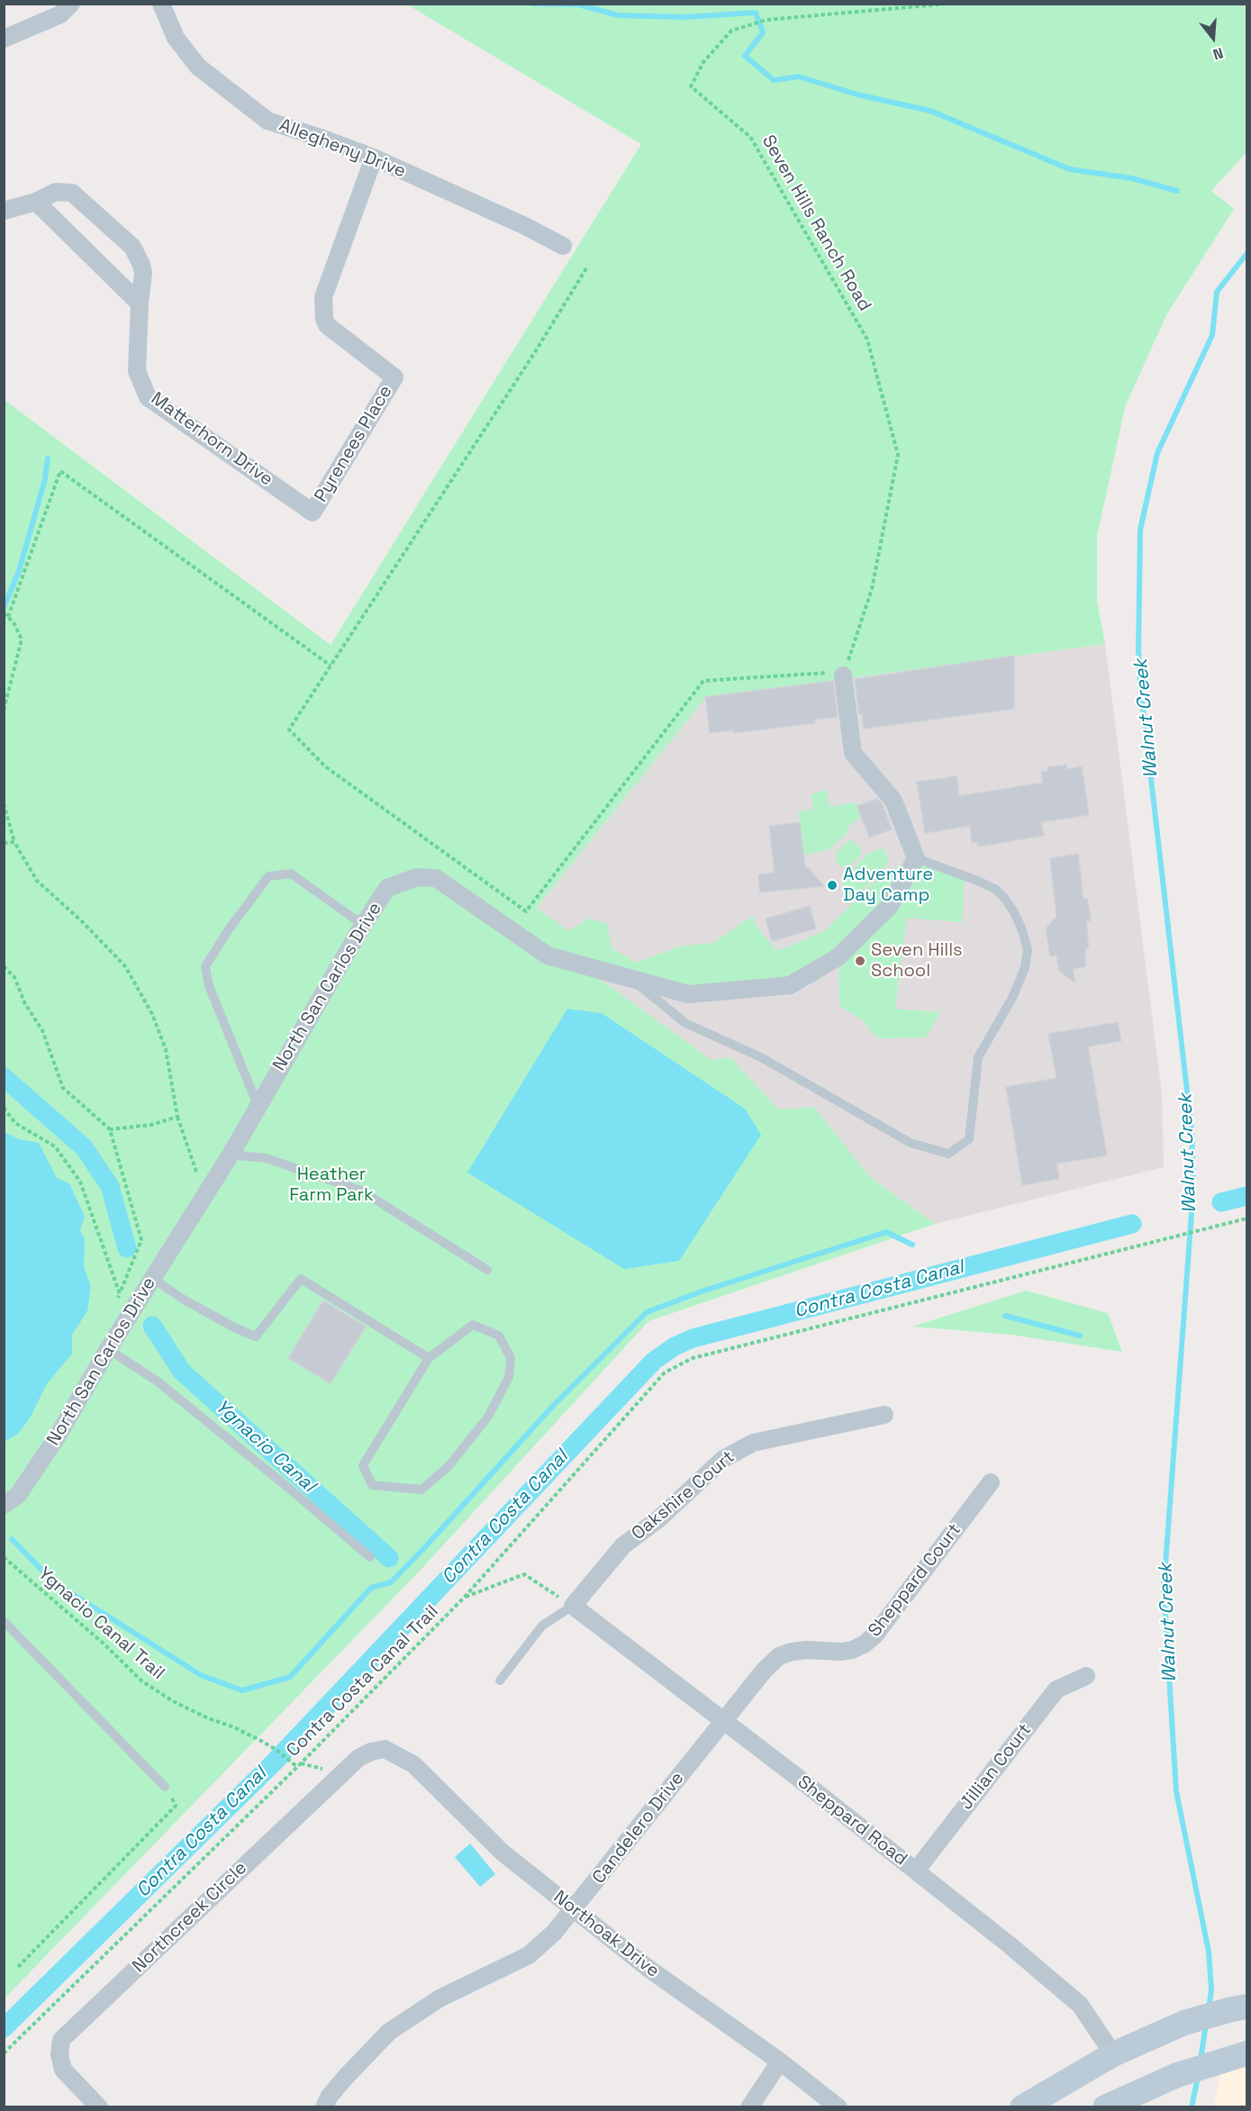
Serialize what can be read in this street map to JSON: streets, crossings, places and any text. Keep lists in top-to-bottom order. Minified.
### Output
{"streets":{"street":["Allegheny Drive","Matterhorn Drive","Pyrenees Place","North San Carlos Drive","Oakshire Court","Sheppard Court","Jillian Court","Sheppard Road","Candelero Drive","Northcreek Circle","Northoak Drive"],"path":["Seven Hills Ranch Road","Ygnacio Canal Trail","Contra Costa Canal Trail"]},"crossings":[["Allegheny Drive","Pyrenees Place"],["Matterhorn Drive","Pyrenees Place"],["Oakshire Court","Sheppard Road"],["Sheppard Court","Sheppard Road"],["Sheppard Court","Candelero Drive"],["Ygnacio Canal Trail","Contra Costa Canal Trail"],["Jillian Court","Sheppard Road"],["Sheppard Road","Candelero Drive"],["Candelero Drive","Northoak Drive"],["Northcreek Circle","Northoak Drive"]],"water":["Walnut Creek","Contra Costa Canal","Ygnacio Canal"],"parks":["Heather Farm Park"],"places":["Adventure Day Camp","Seven Hills School"],"north":"bottom"}
